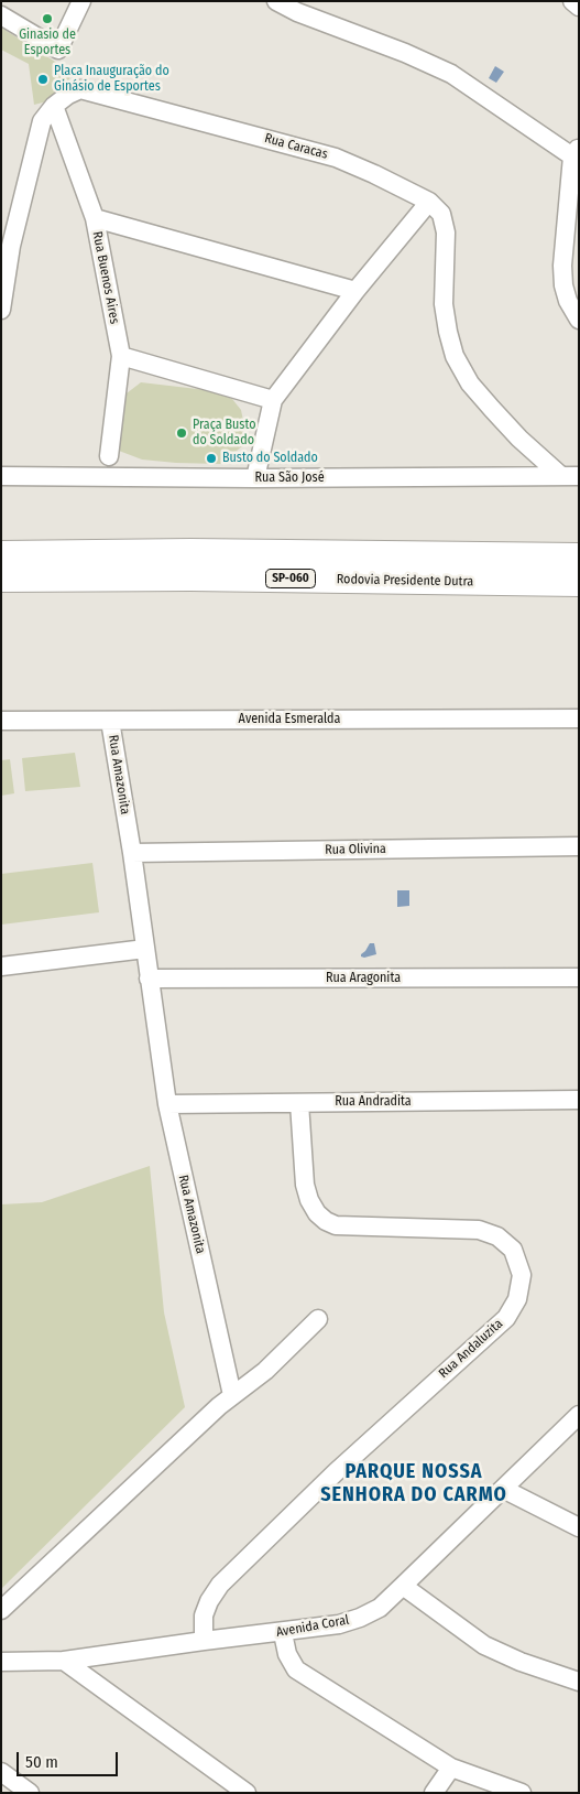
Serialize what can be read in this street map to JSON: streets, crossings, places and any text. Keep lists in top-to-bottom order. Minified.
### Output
{"streets":{"highway":["SP-060","Rodovia Presidente Dutra"],"street":["Rua Caracas","Rua Buenos Aires","Rua São José","Avenida Esmeralda","Rua Amazonita","Rua Olivina","Rua Aragonita","Rua Andradita","Rua Andaluzita","Avenida Coral"]},"crossings":[["Rua Caracas","Rua Buenos Aires"],["Avenida Esmeralda","Rua Amazonita"],["Rua Amazonita","Rua Olivina"],["Rua Amazonita","Rua Aragonita"],["Rua Amazonita","Rua Andradita"],["Rua Andradita","Rua Andaluzita"],["Rua Andaluzita","Avenida Coral"]],"districts":["PARQUE NOSSA SENHORA DO CARMO"],"places":["Ginasio de Esportes","Placa Inauguração do Ginásio de Esportes","Praça Busto do Soldado","Busto do Soldado"],"scale_bar":"50 m"}
